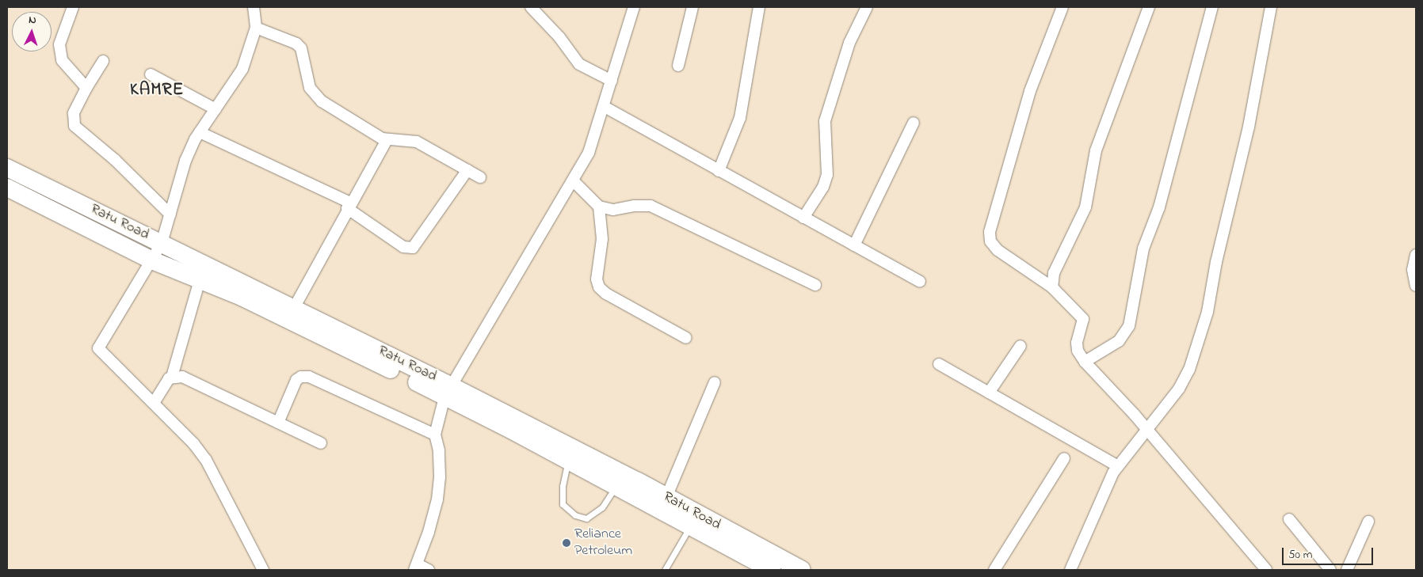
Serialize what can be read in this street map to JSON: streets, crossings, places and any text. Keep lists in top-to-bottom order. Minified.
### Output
{"streets":{"main road":["Ratu Road"]},"districts":["KAMRE"],"places":["Reliance Petroleum"],"scale_bar":"50 m","north":"top"}
